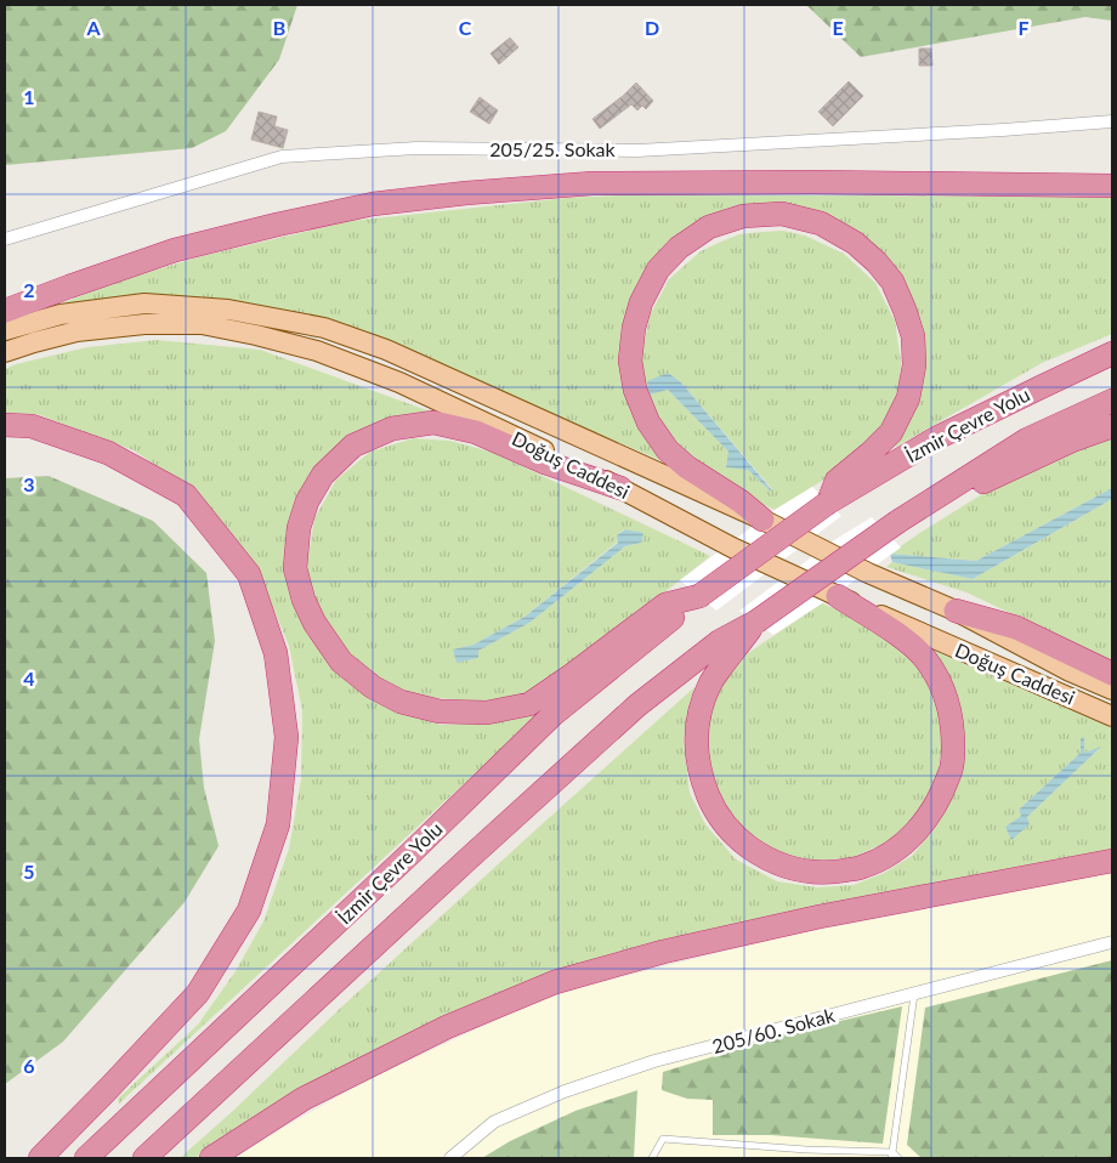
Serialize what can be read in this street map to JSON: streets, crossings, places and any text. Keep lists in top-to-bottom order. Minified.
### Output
{"streets":{"highway":["İzmir Çevre Yolu"],"main road":["Doğuş Caddesi"],"street":["205/25. Sokak","205/60. Sokak"]},"grid":{"columns":["A","B","C","D","E","F"],"rows":["1","2","3","4","5","6"]}}
